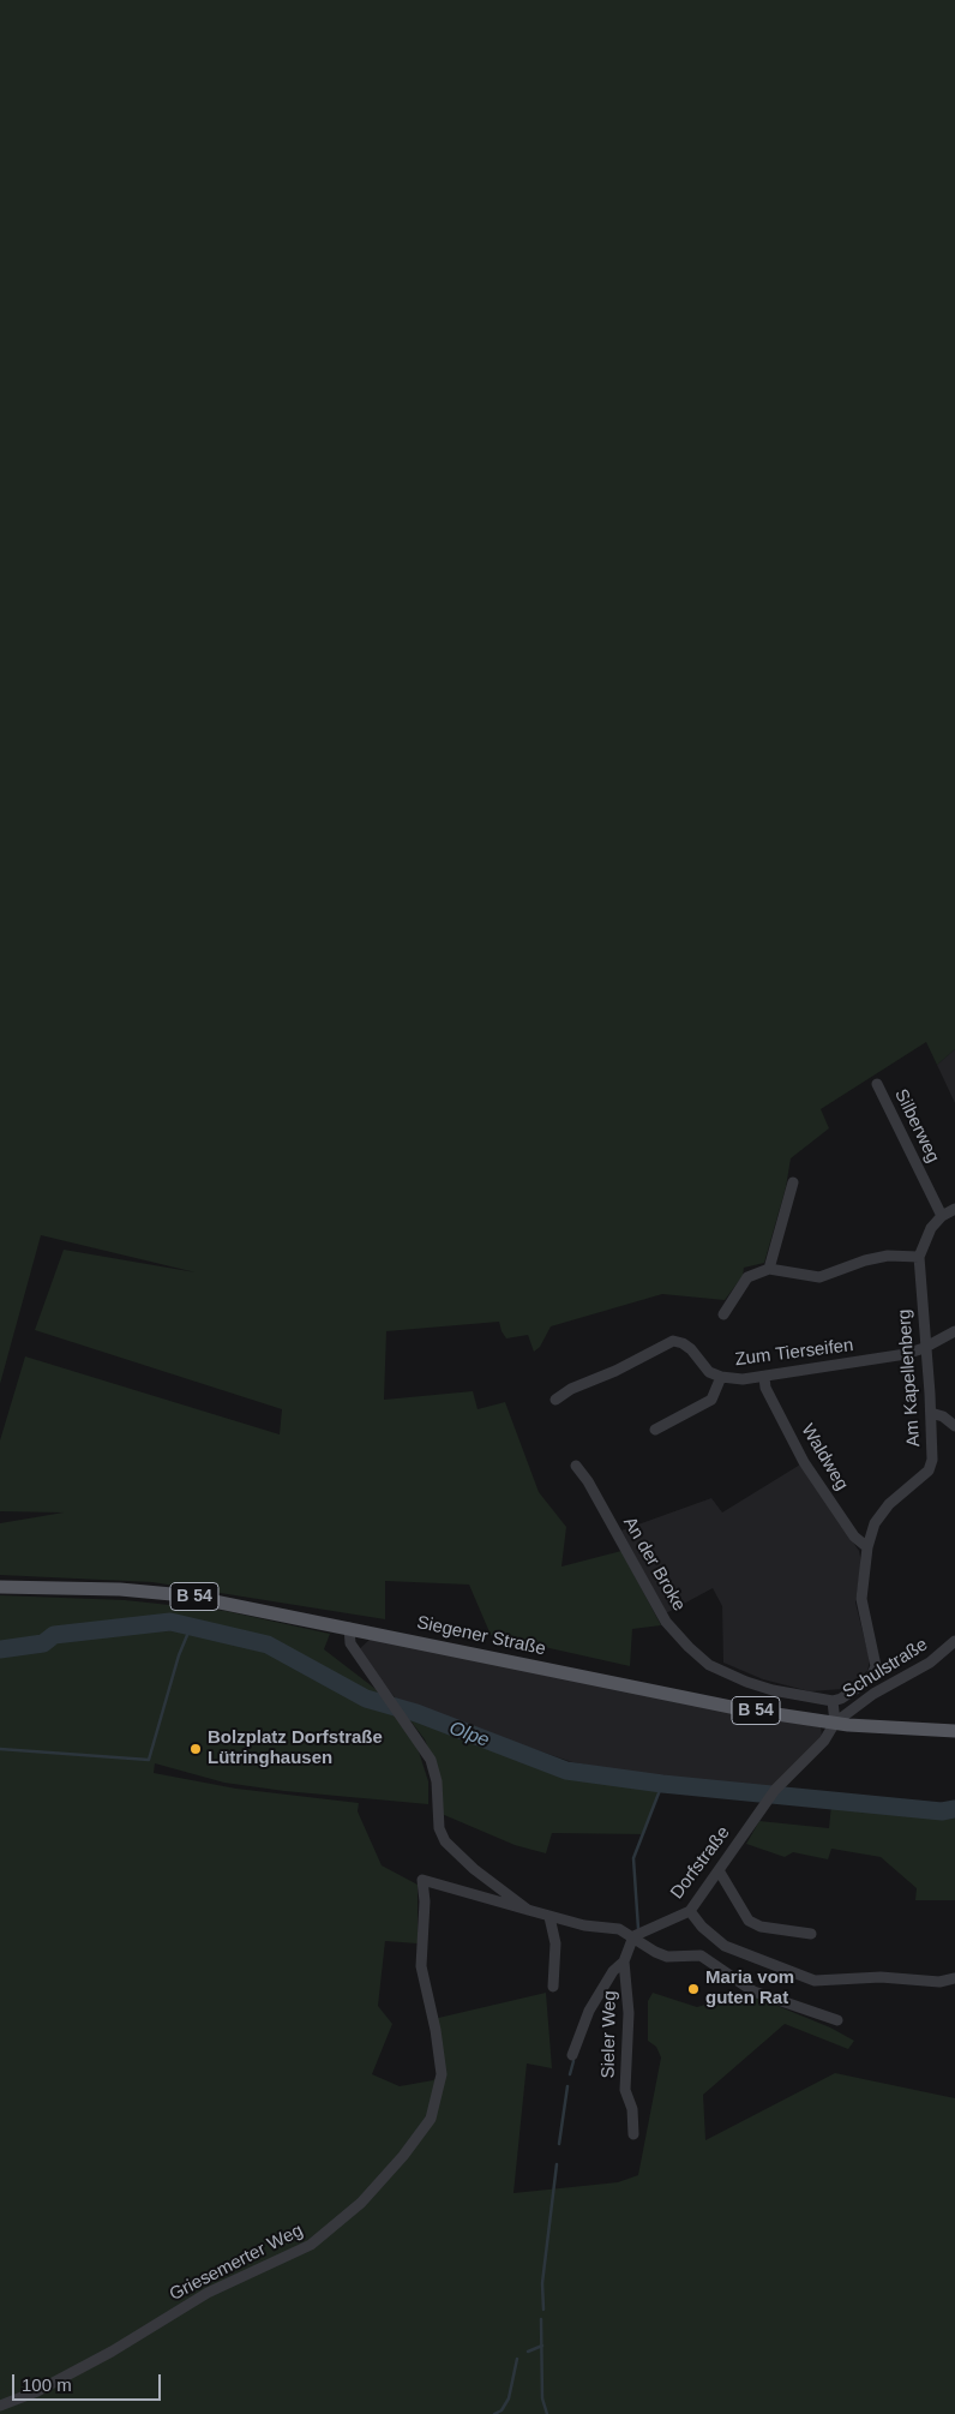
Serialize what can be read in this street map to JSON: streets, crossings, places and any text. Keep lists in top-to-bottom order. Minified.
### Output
{"streets":{"main road":["B 54","Siegener Straße"],"street":["Silberweg","Zum Tierseifen","Am Kapellenberg","Waldweg","An der Broke","Schulstraße","Dorfstraße","Sieler Weg","Griesemerter Weg"]},"crossings":[["Zum Tierseifen","Am Kapellenberg"],["Zum Tierseifen","Waldweg"],["Am Kapellenberg","Waldweg"],["Am Kapellenberg","An der Broke"],["Siegener Straße","Schulstraße"],["Siegener Straße","Dorfstraße"],["Schulstraße","Dorfstraße"],["Dorfstraße","Sieler Weg"]],"water":["Olpe"],"places":["Bolzplatz Dorfstraße Lütringhausen","Maria vom guten Rat"],"scale_bar":"100 m"}
